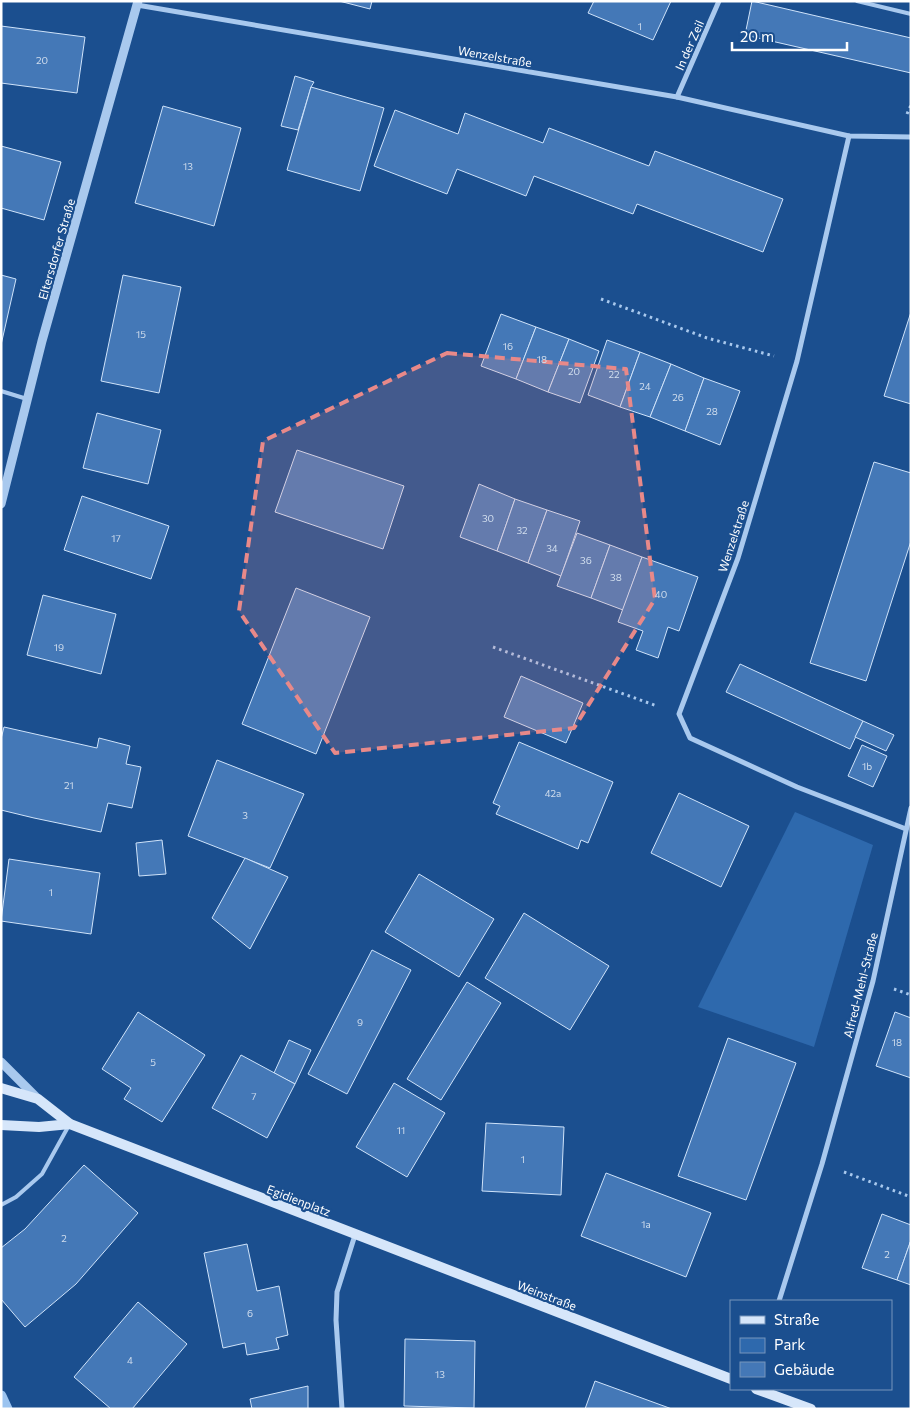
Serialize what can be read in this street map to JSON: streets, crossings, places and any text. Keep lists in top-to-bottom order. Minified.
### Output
{"streets":{"main road":["Egidienplatz","Weinstraße"],"street":["In der Zeil","Wenzelstraße","Eltersdorfer Straße","Alfred-Mehl-Straße"]},"crossings":[["In der Zeil","Wenzelstraße"],["Wenzelstraße","Eltersdorfer Straße"],["Egidienplatz","Weinstraße"]],"house_numbers":["1","20","13","15","16","18","20","22","24","26","28","30","32","17","34","36","38","40","19","1b","21","42a","3","1","9","18","5","7","11","1","1a","2","2","6","4","13"],"legend":["Straße","Park","Gebäude"],"scale_bar":"20 m"}
